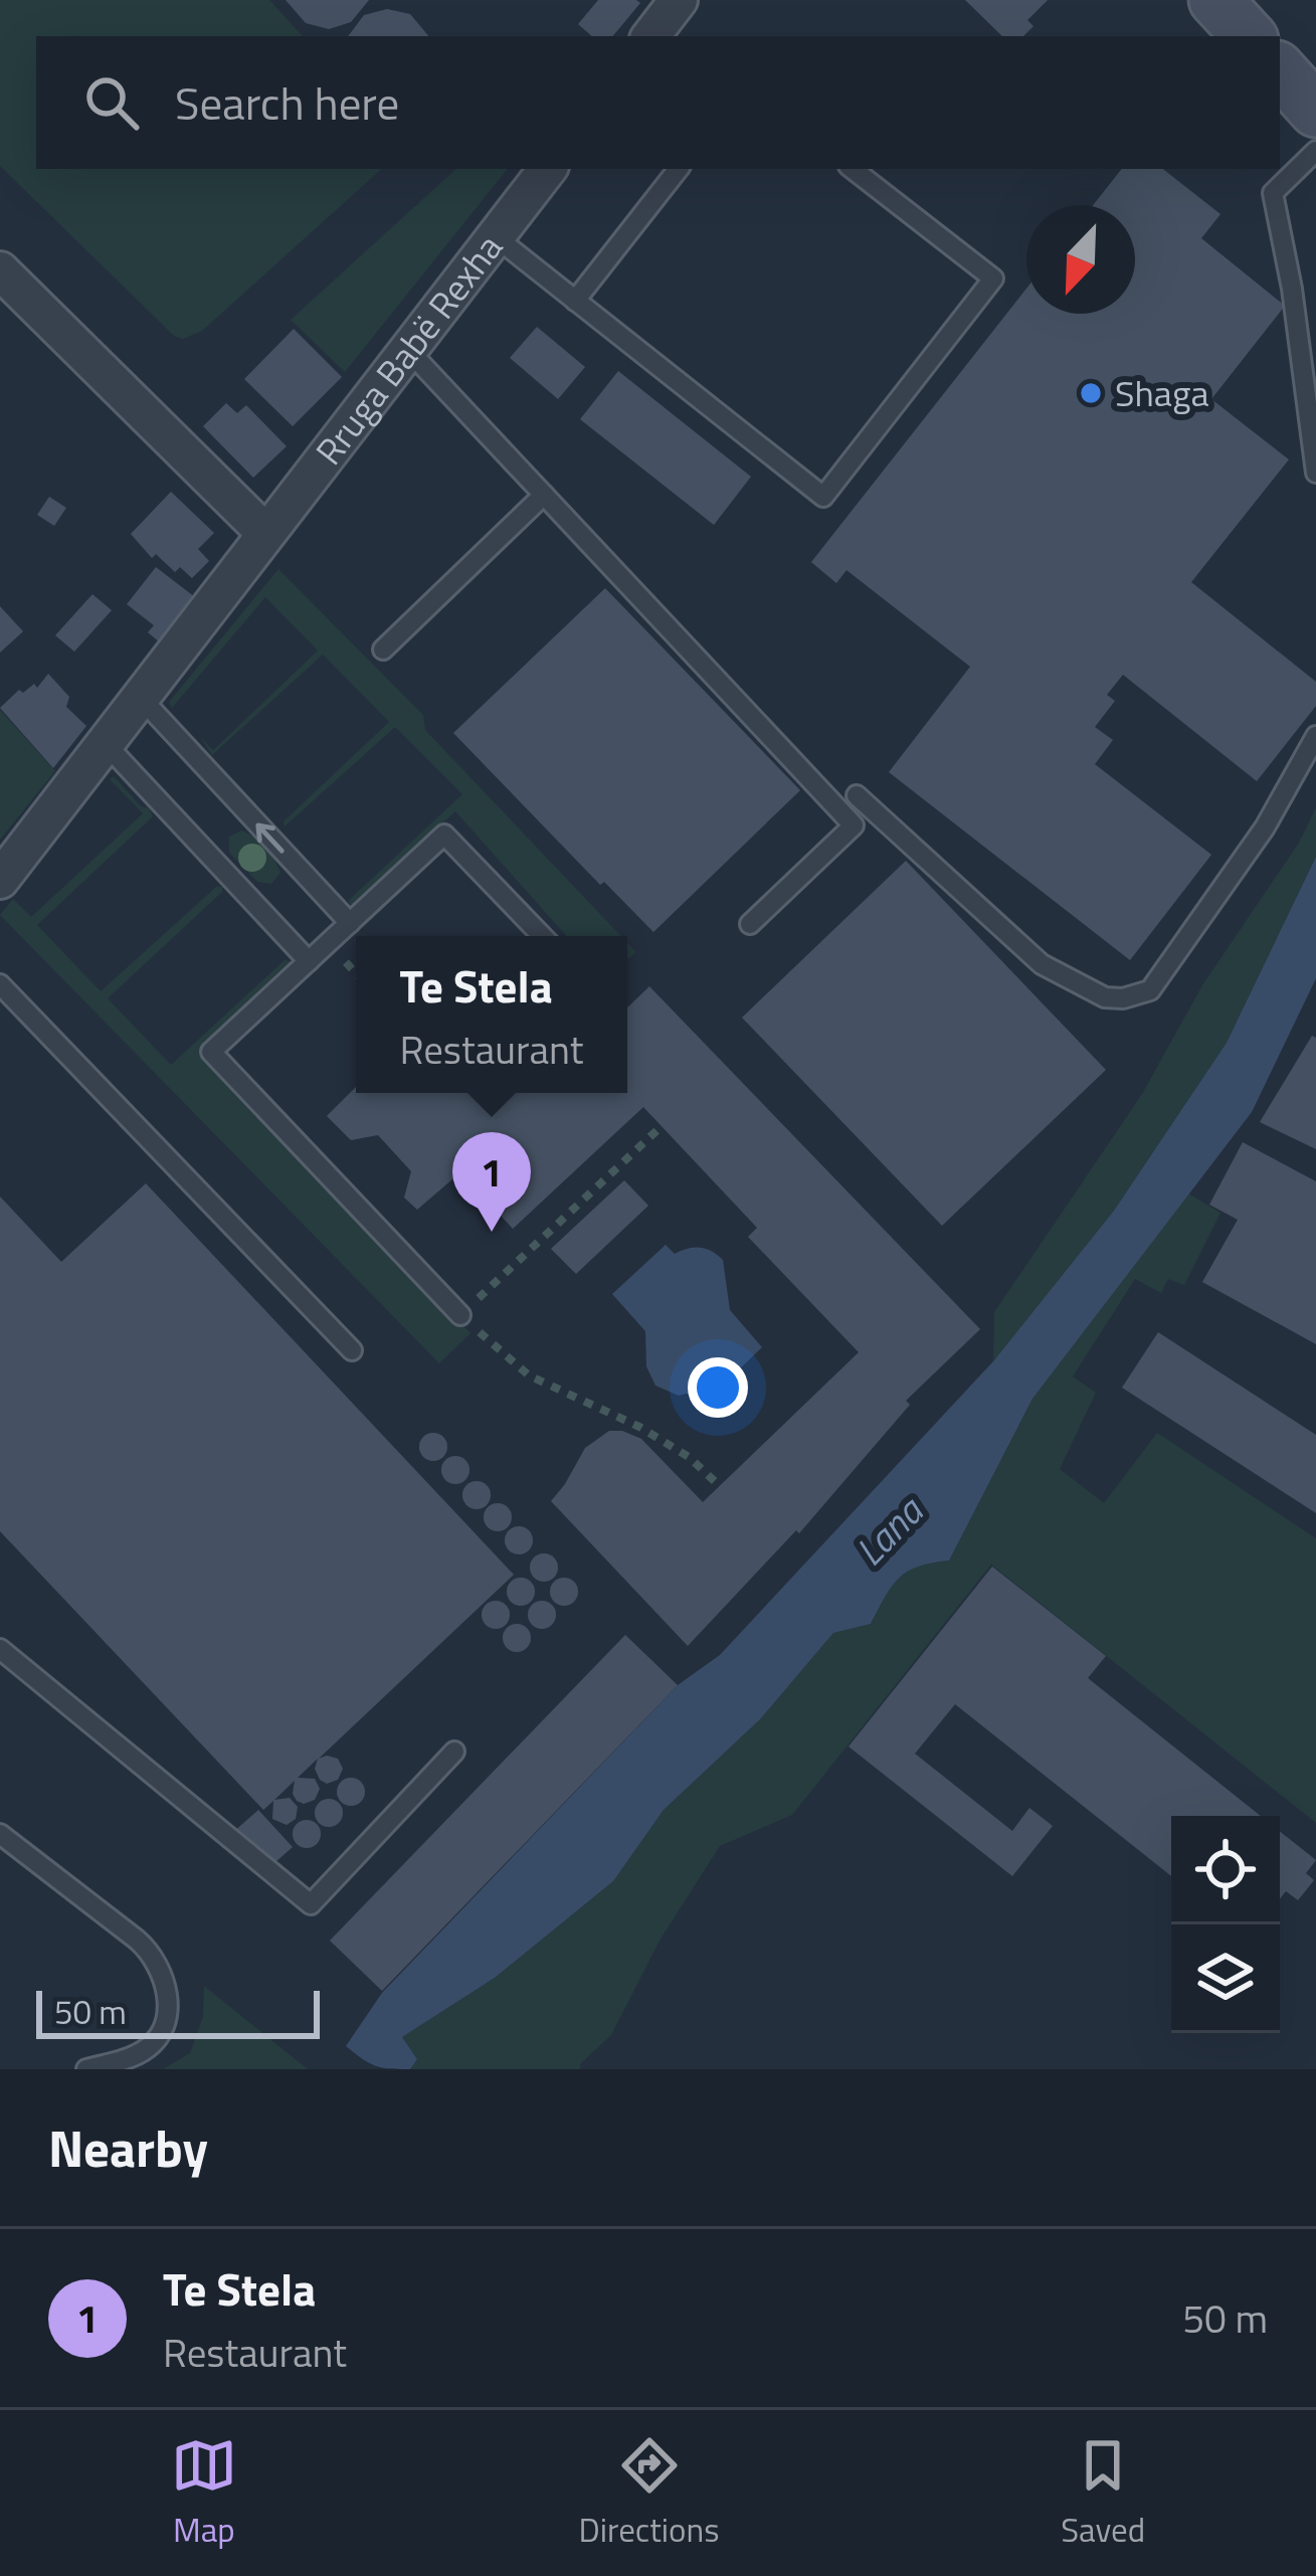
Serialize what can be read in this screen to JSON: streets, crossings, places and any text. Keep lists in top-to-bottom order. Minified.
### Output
{"streets":{"street":["Rruga Babë Rexha"]},"water":["Lana"],"places":["Shaga"],"scale_bar":"50 m","north":"bottom left","page":{"search":"Search here","popup":["Te Stela","Restaurant"],"pins":"1","scale":"50 m","heading":"Nearby","list":[{"mark":"1","name":"Te Stela","note":"Restaurant","value":"50 m"}],"nav":["Map","Directions","Saved"]}}
